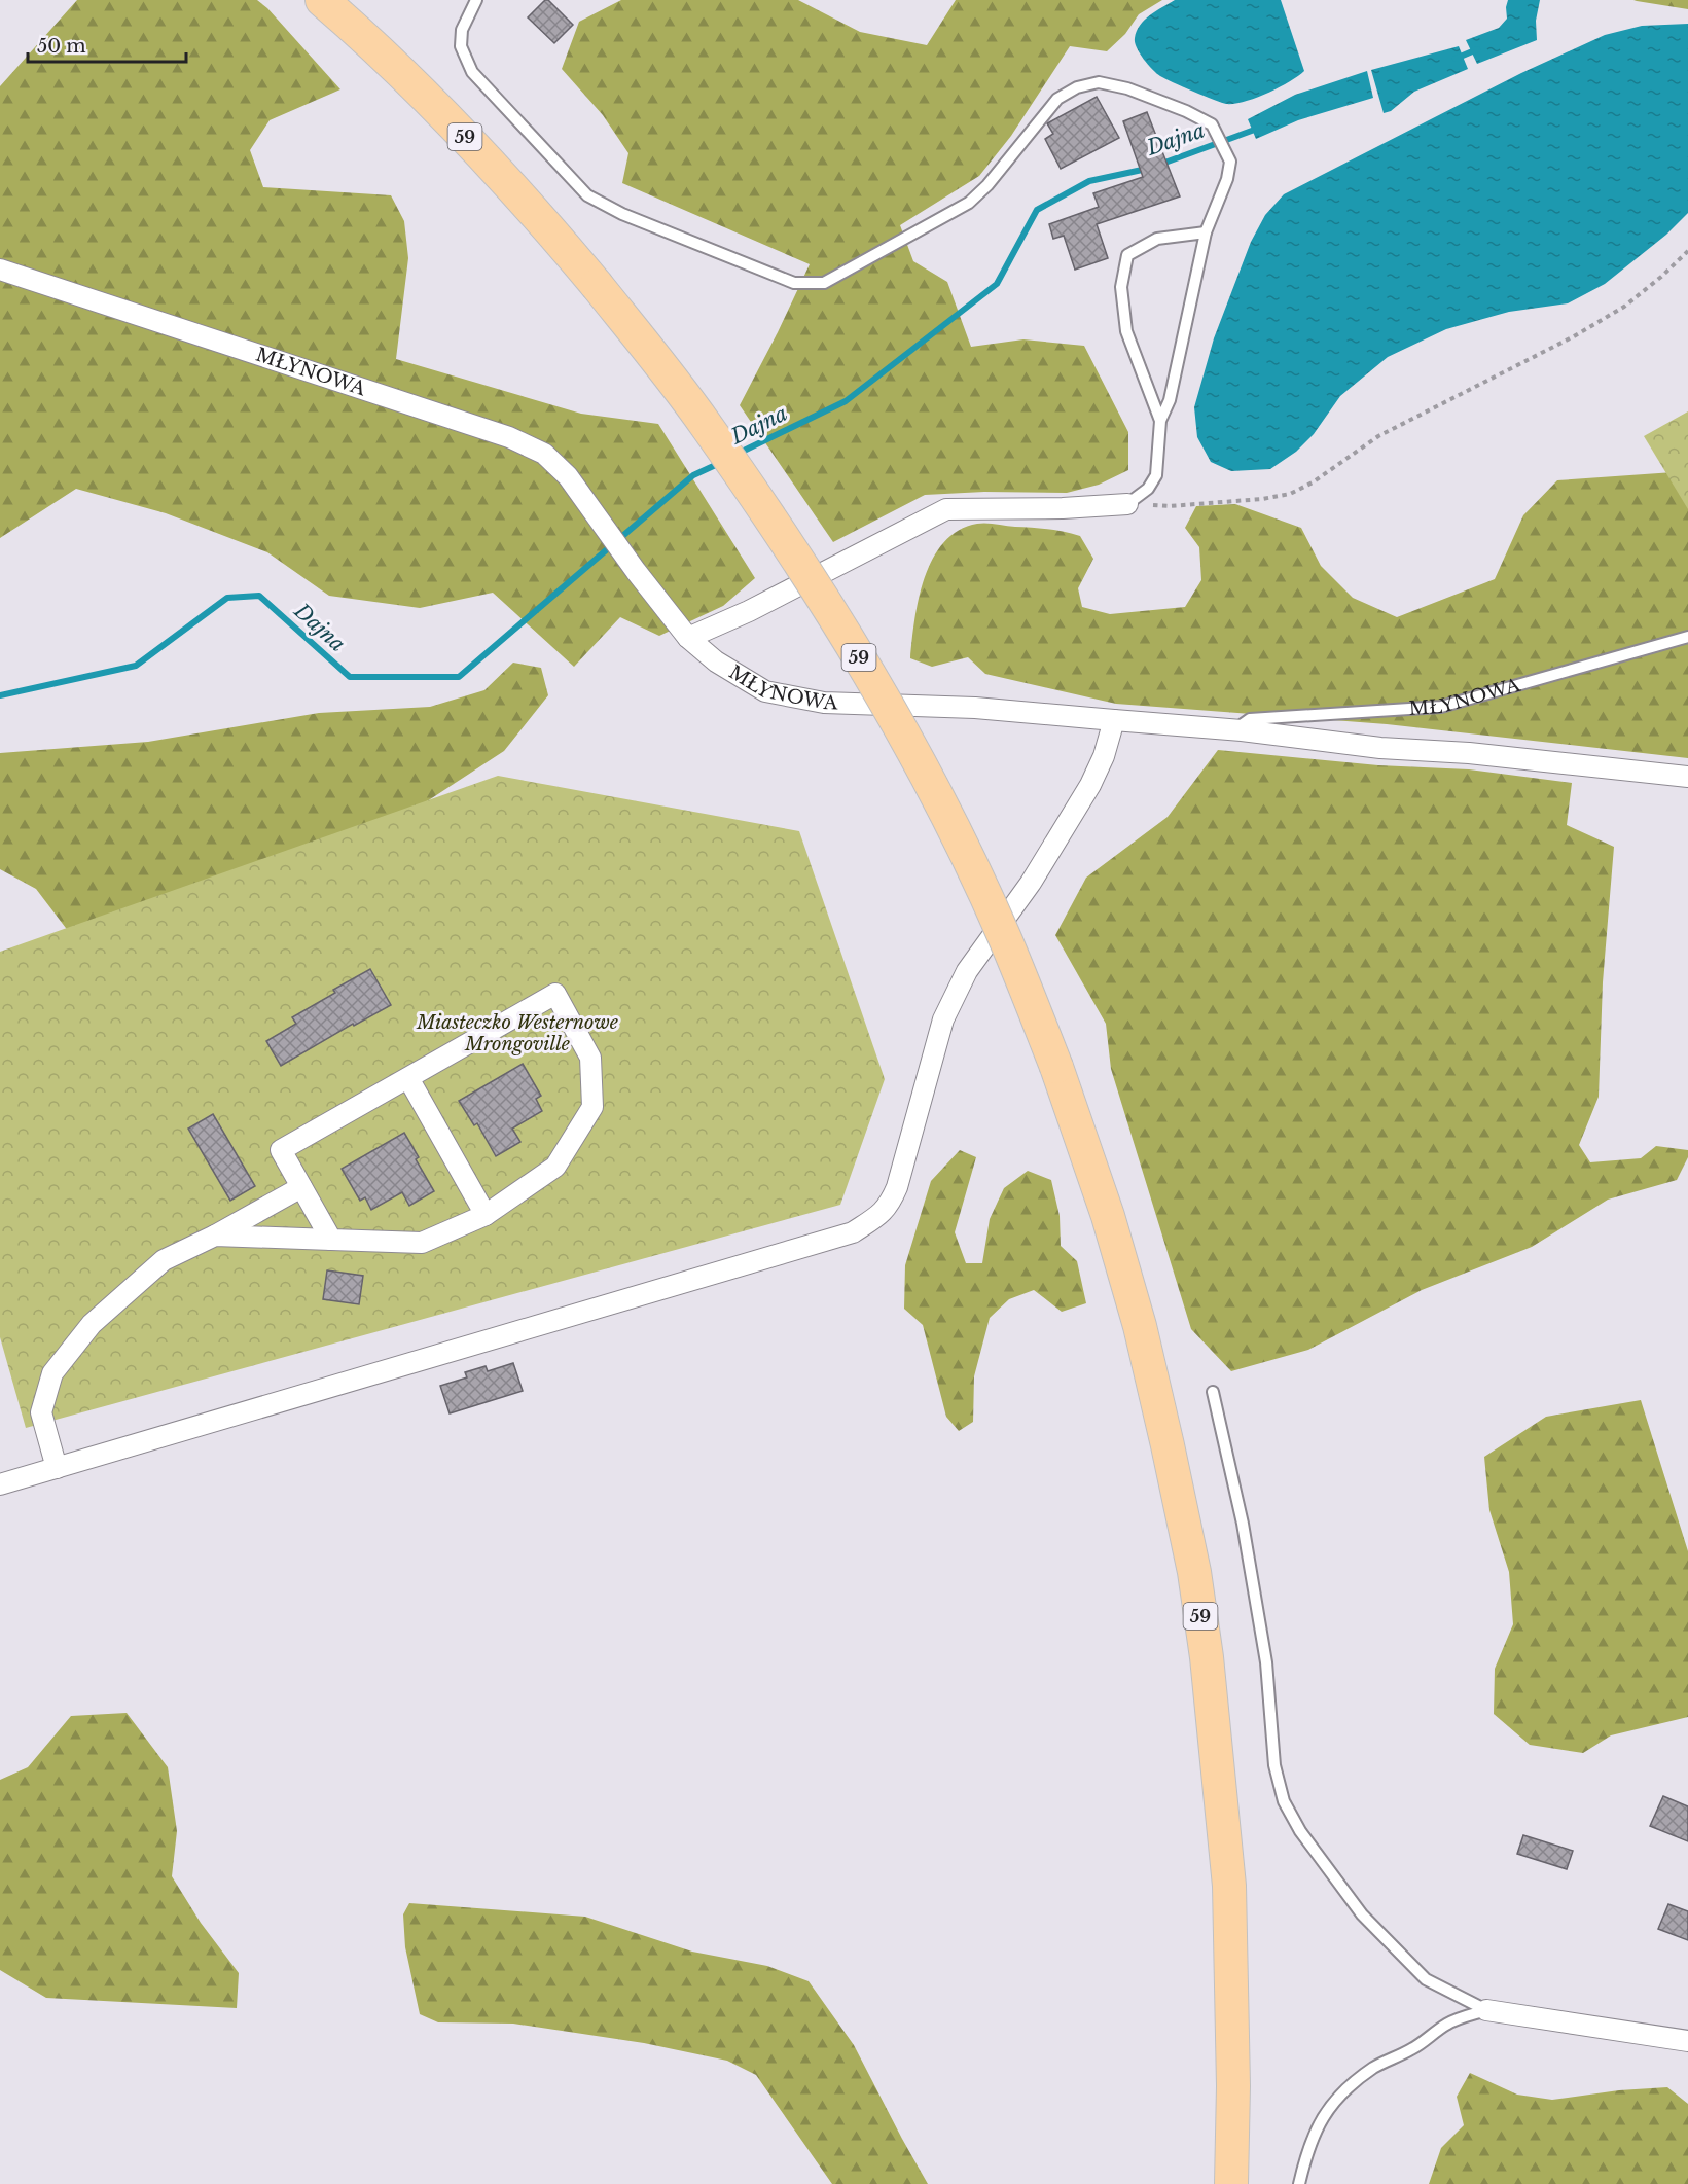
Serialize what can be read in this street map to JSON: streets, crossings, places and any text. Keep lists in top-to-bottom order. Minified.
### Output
{"streets":{"main road":["59"],"street":["MŁYNOWA"]},"water":["Dajna"],"parks":["Miasteczko Westernowe Mrongoville"],"scale_bar":"50 m"}
